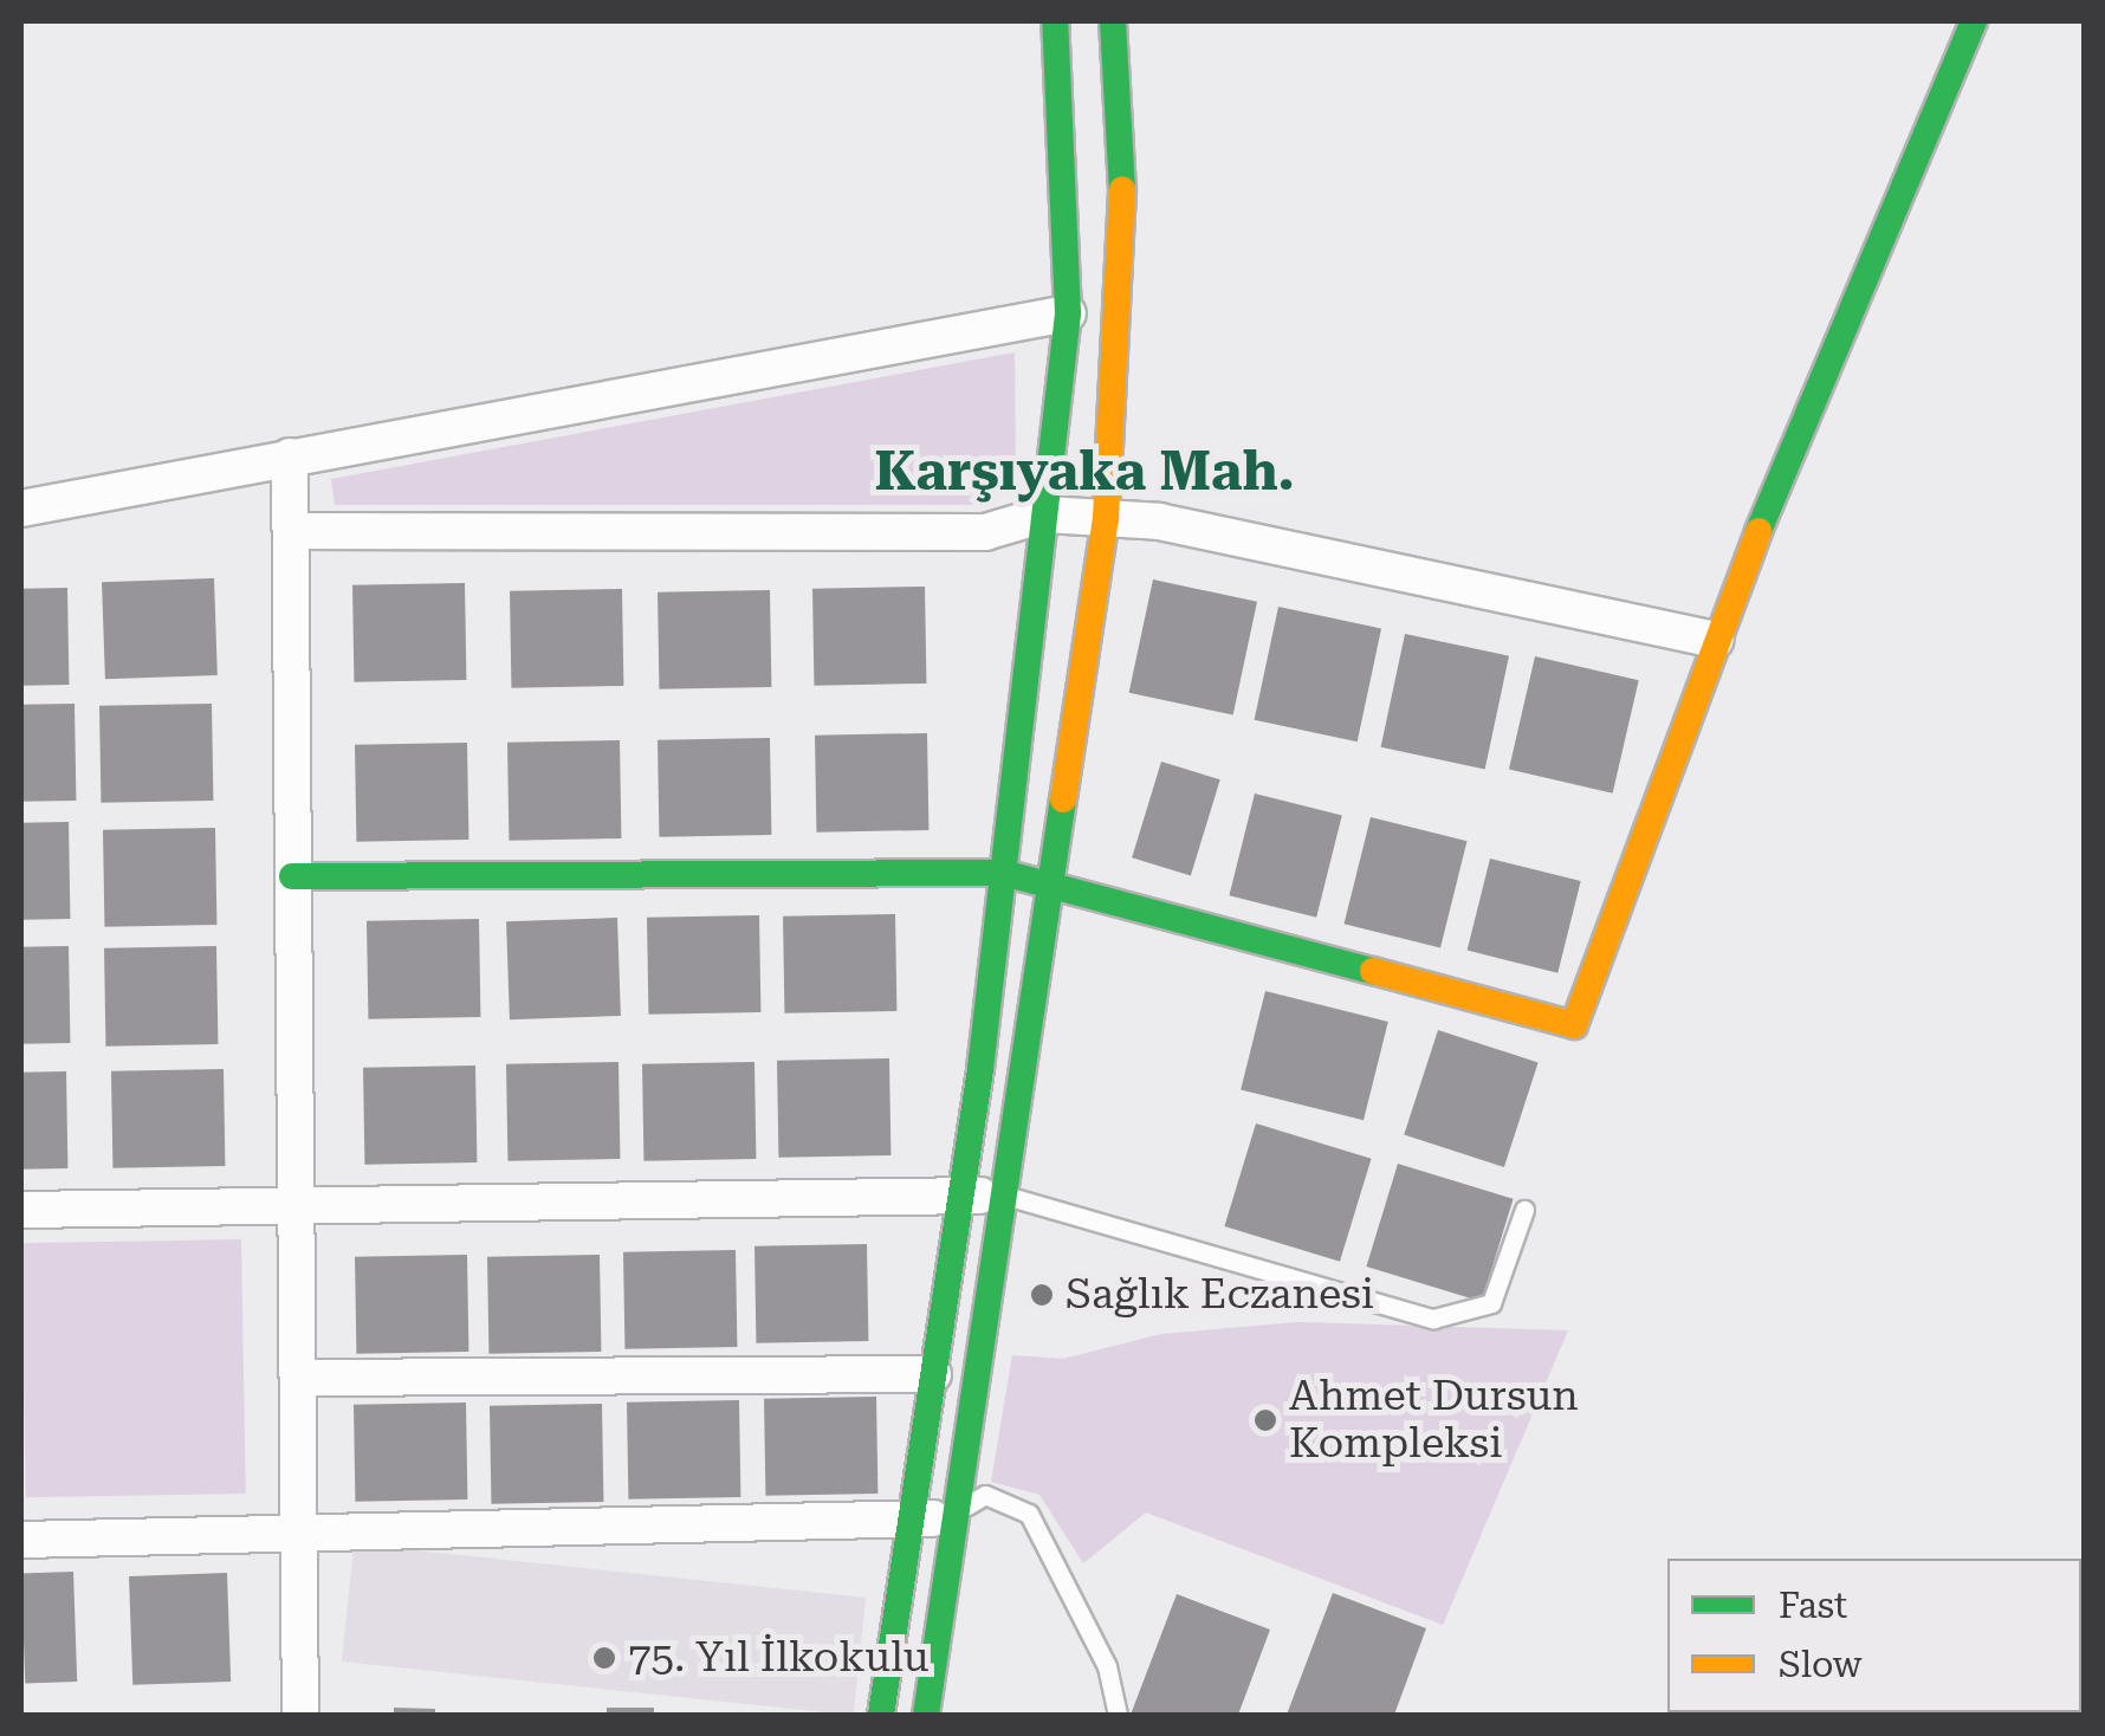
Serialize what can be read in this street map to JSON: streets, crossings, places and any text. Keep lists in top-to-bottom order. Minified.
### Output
{"districts":["Karşıyaka Mah."],"places":["Sağlık Eczanesi","Ahmet Dursun Kompleksi","75. Yıl İlkokulu"],"legend":["Fast","Slow"]}
